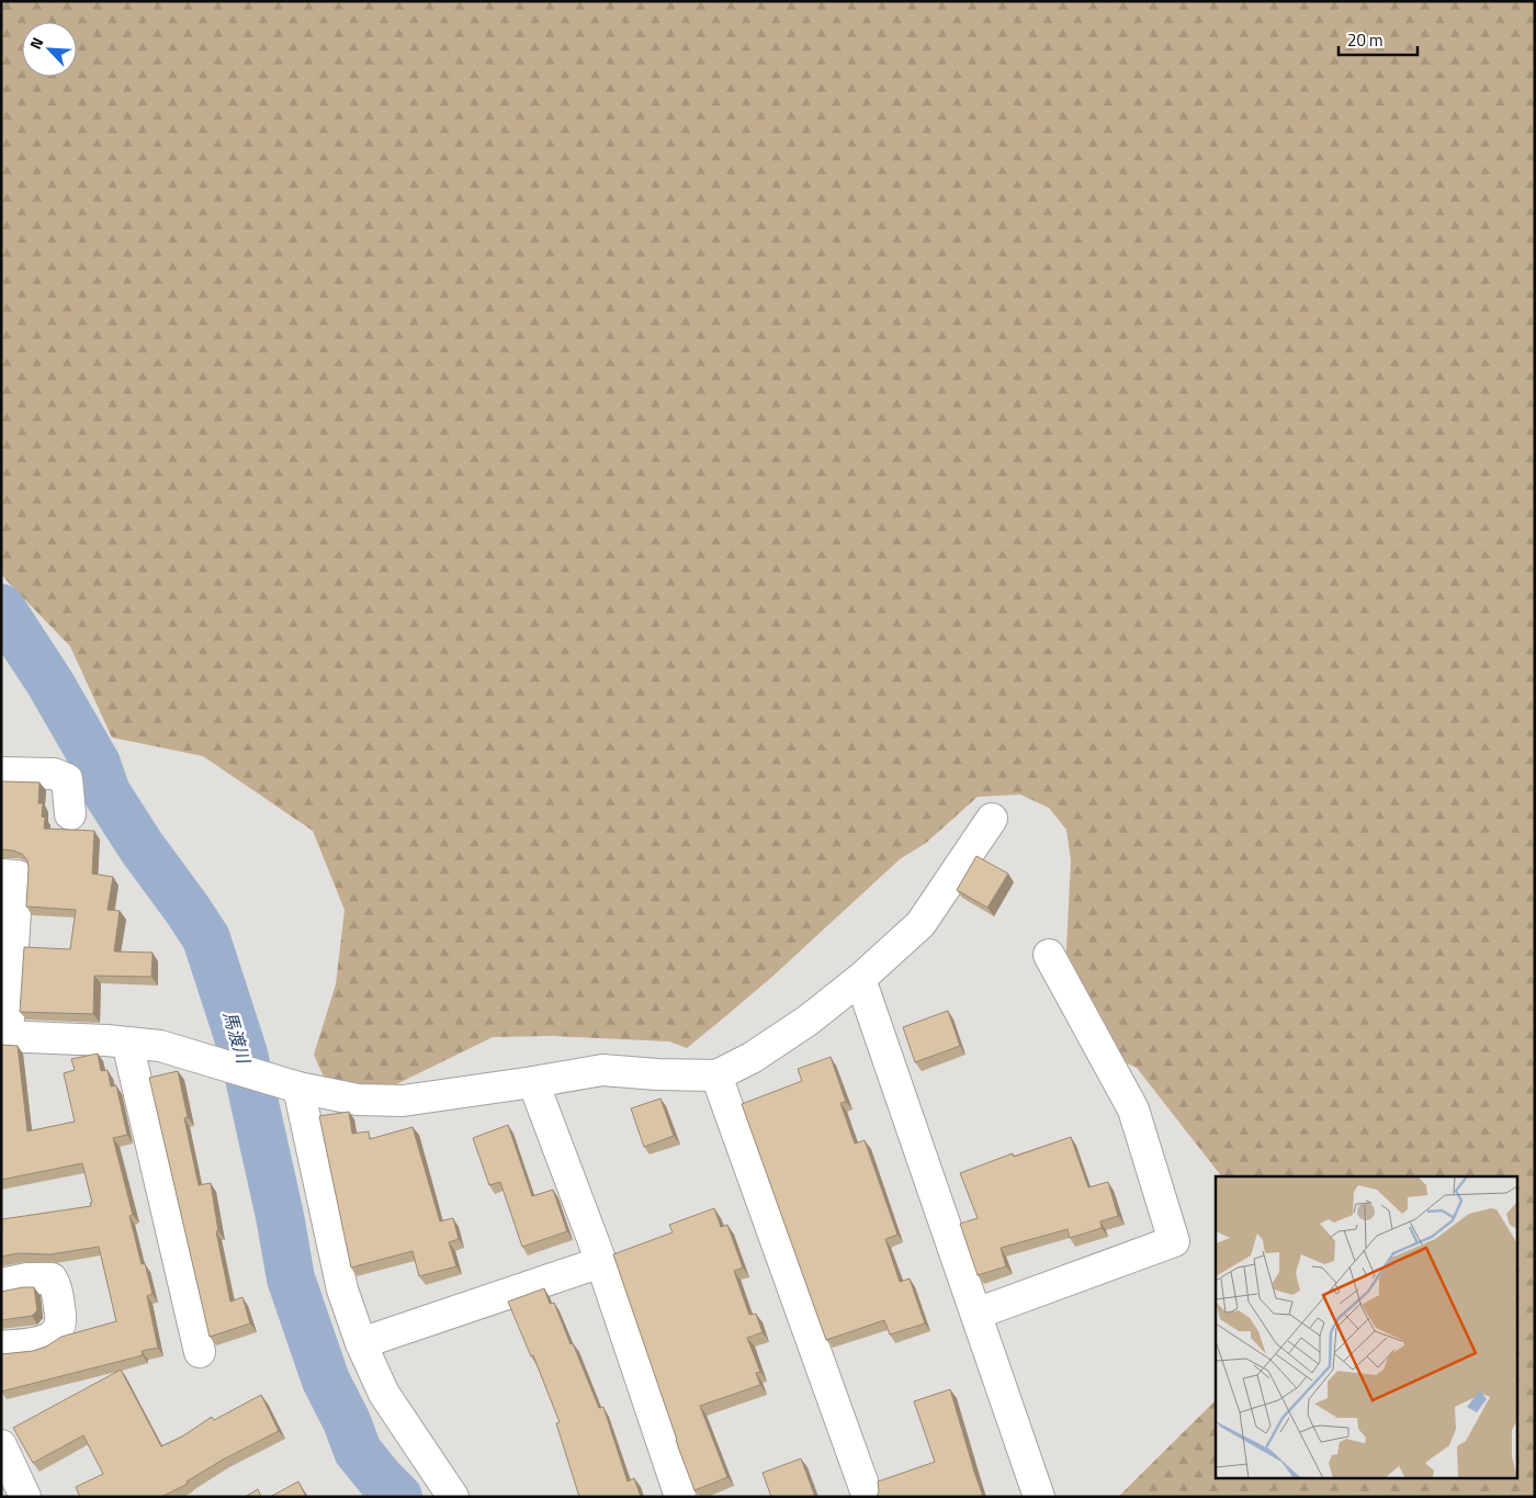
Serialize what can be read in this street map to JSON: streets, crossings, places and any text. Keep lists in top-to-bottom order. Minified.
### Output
{"water":["馬渡川"],"scale_bar":"20 m","north":"top left"}
